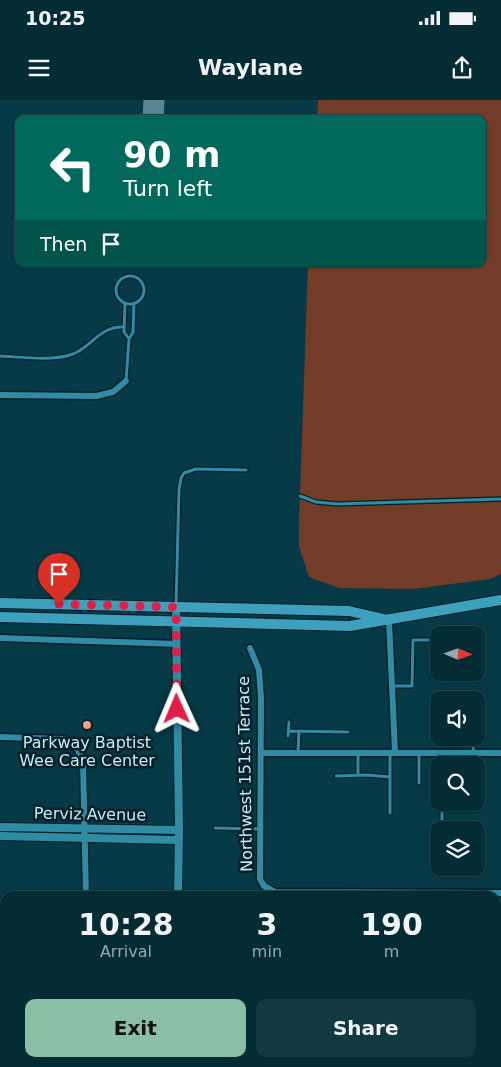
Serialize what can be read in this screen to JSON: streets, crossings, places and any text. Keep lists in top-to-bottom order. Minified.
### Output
{"streets":{"street":["Northwest 151st Terrace","Perviz Avenue"]},"places":["Parkway Baptist Wee Care Center"],"north":"right","page":{"status":"10:25","header":"Waylane","turn":["90 m","Turn left"],"then":"Then","eta":["10:28","Arrival","3","min","190","m"],"buttons":["Exit","Share"]}}
